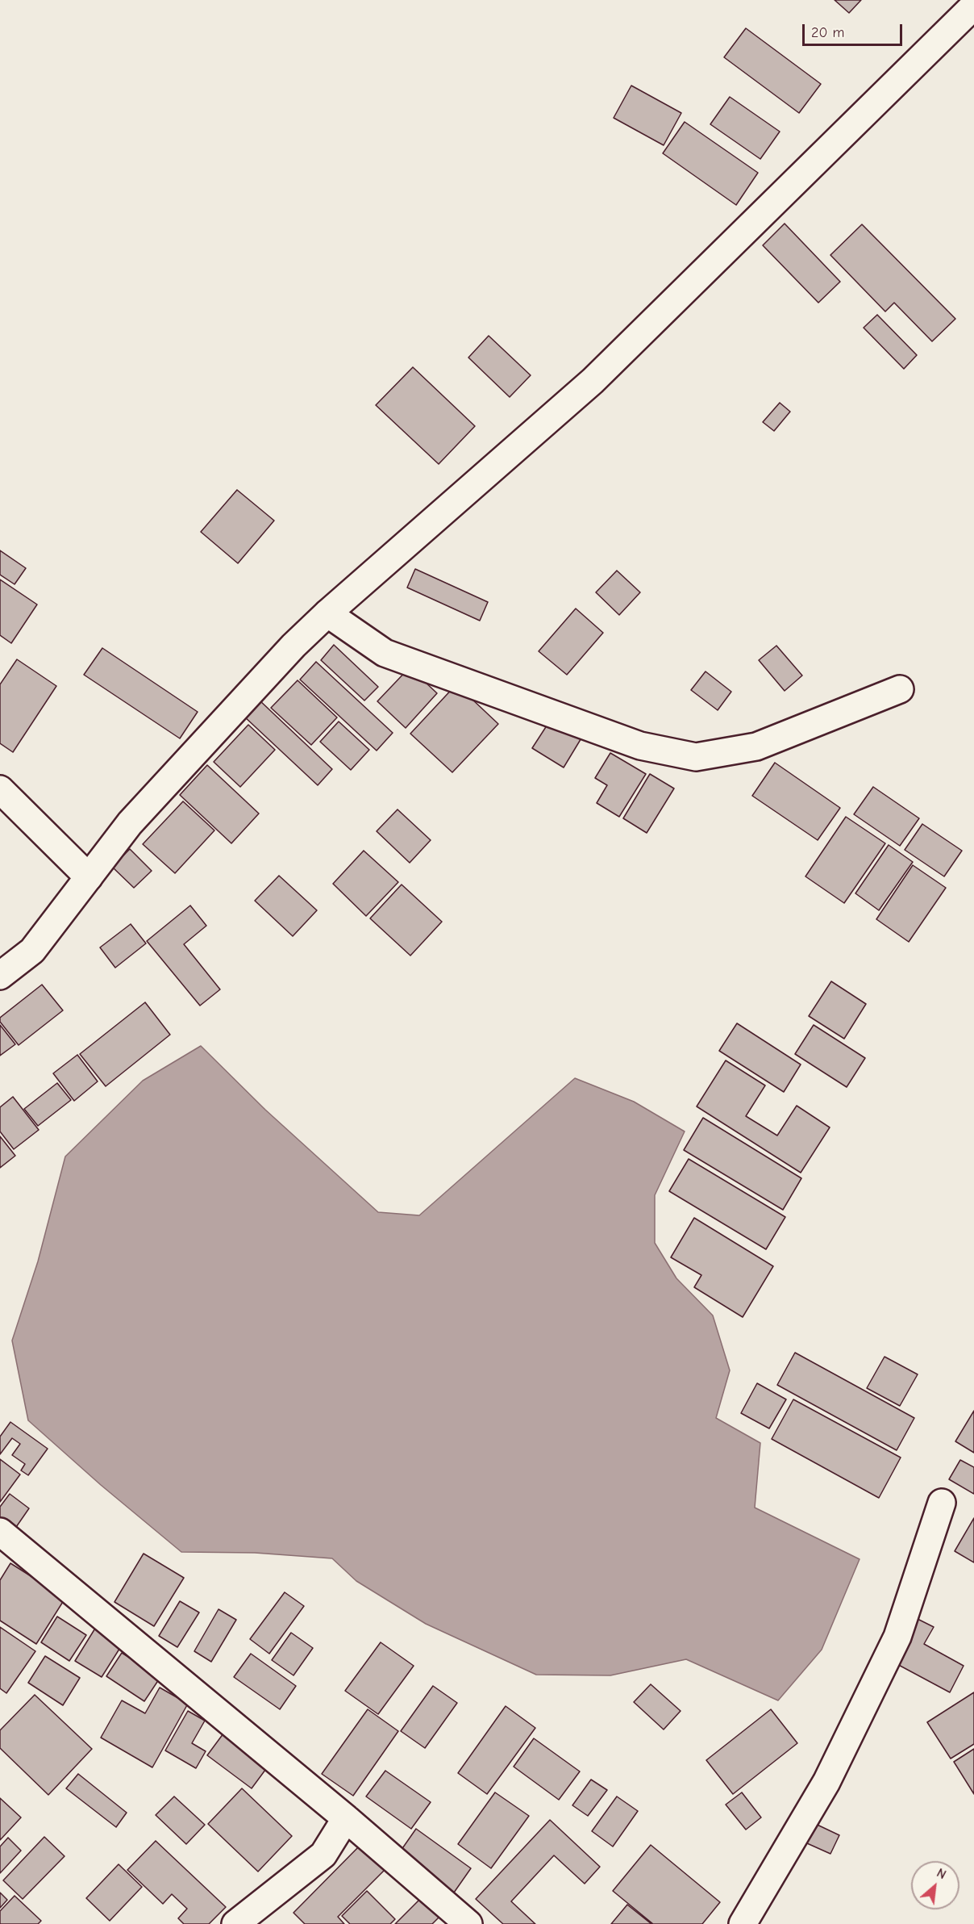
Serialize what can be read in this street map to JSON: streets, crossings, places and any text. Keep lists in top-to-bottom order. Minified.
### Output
{"scale_bar":"20 m","north":"top right"}
